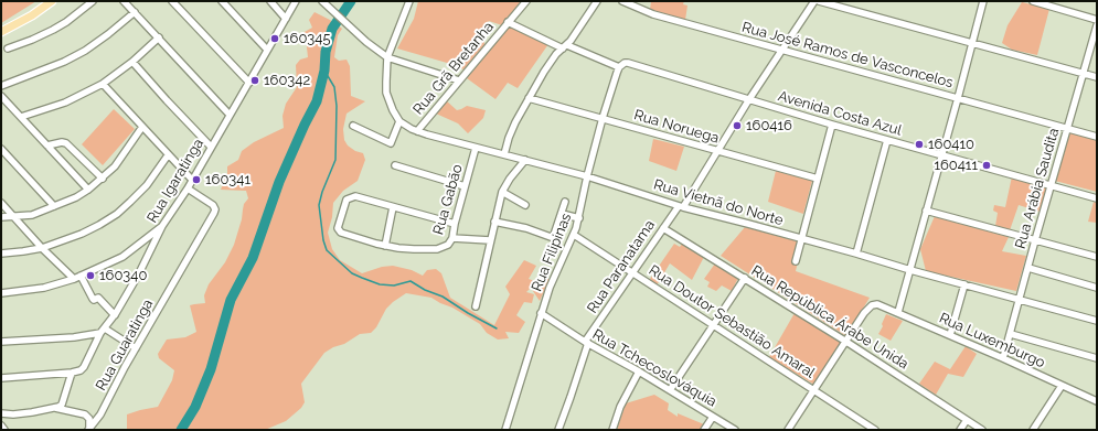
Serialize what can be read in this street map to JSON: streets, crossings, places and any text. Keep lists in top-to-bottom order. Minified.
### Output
{"streets":{"street":["Rua José Ramos de Vasconcelos","Rua Grã Bretanha","Avenida Costa Azul","Rua Noruega","Rua Igaratinga","Rua Arábia Saudita","Rua Gabão","Rua Vietnã do Norte","Rua Filipinas","Rua Paranatama","Rua República Árabe Unida","Rua Doutor Sebastião Amaral","Rua Luxemburgo","Rua Guaratinga","Rua Tchecoslováquia"]},"crossings":[["Rua José Ramos de Vasconcelos","Rua Arábia Saudita"],["Rua José Ramos de Vasconcelos","Rua Paranatama"],["Rua Grã Bretanha","Rua Vietnã do Norte"],["Avenida Costa Azul","Rua Arábia Saudita"],["Avenida Costa Azul","Rua Filipinas"],["Avenida Costa Azul","Rua Paranatama"],["Rua Noruega","Rua Filipinas"],["Rua Noruega","Rua Paranatama"],["Rua Igaratinga","Rua Guaratinga"],["Rua Arábia Saudita","Rua Vietnã do Norte"],["Rua Arábia Saudita","Rua Luxemburgo"],["Rua Gabão","Rua Vietnã do Norte"],["Rua Vietnã do Norte","Rua Filipinas"],["Rua Vietnã do Norte","Rua Paranatama"],["Rua Filipinas","Rua Doutor Sebastião Amaral"],["Rua Filipinas","Rua Tchecoslováquia"],["Rua Paranatama","Rua República Árabe Unida"],["Rua Paranatama","Rua Doutor Sebastião Amaral"],["Rua Paranatama","Rua Tchecoslováquia"],["Rua República Árabe Unida","Rua Luxemburgo"]],"places":["160345","160342","160416","160410","160411","160341","160340"]}
